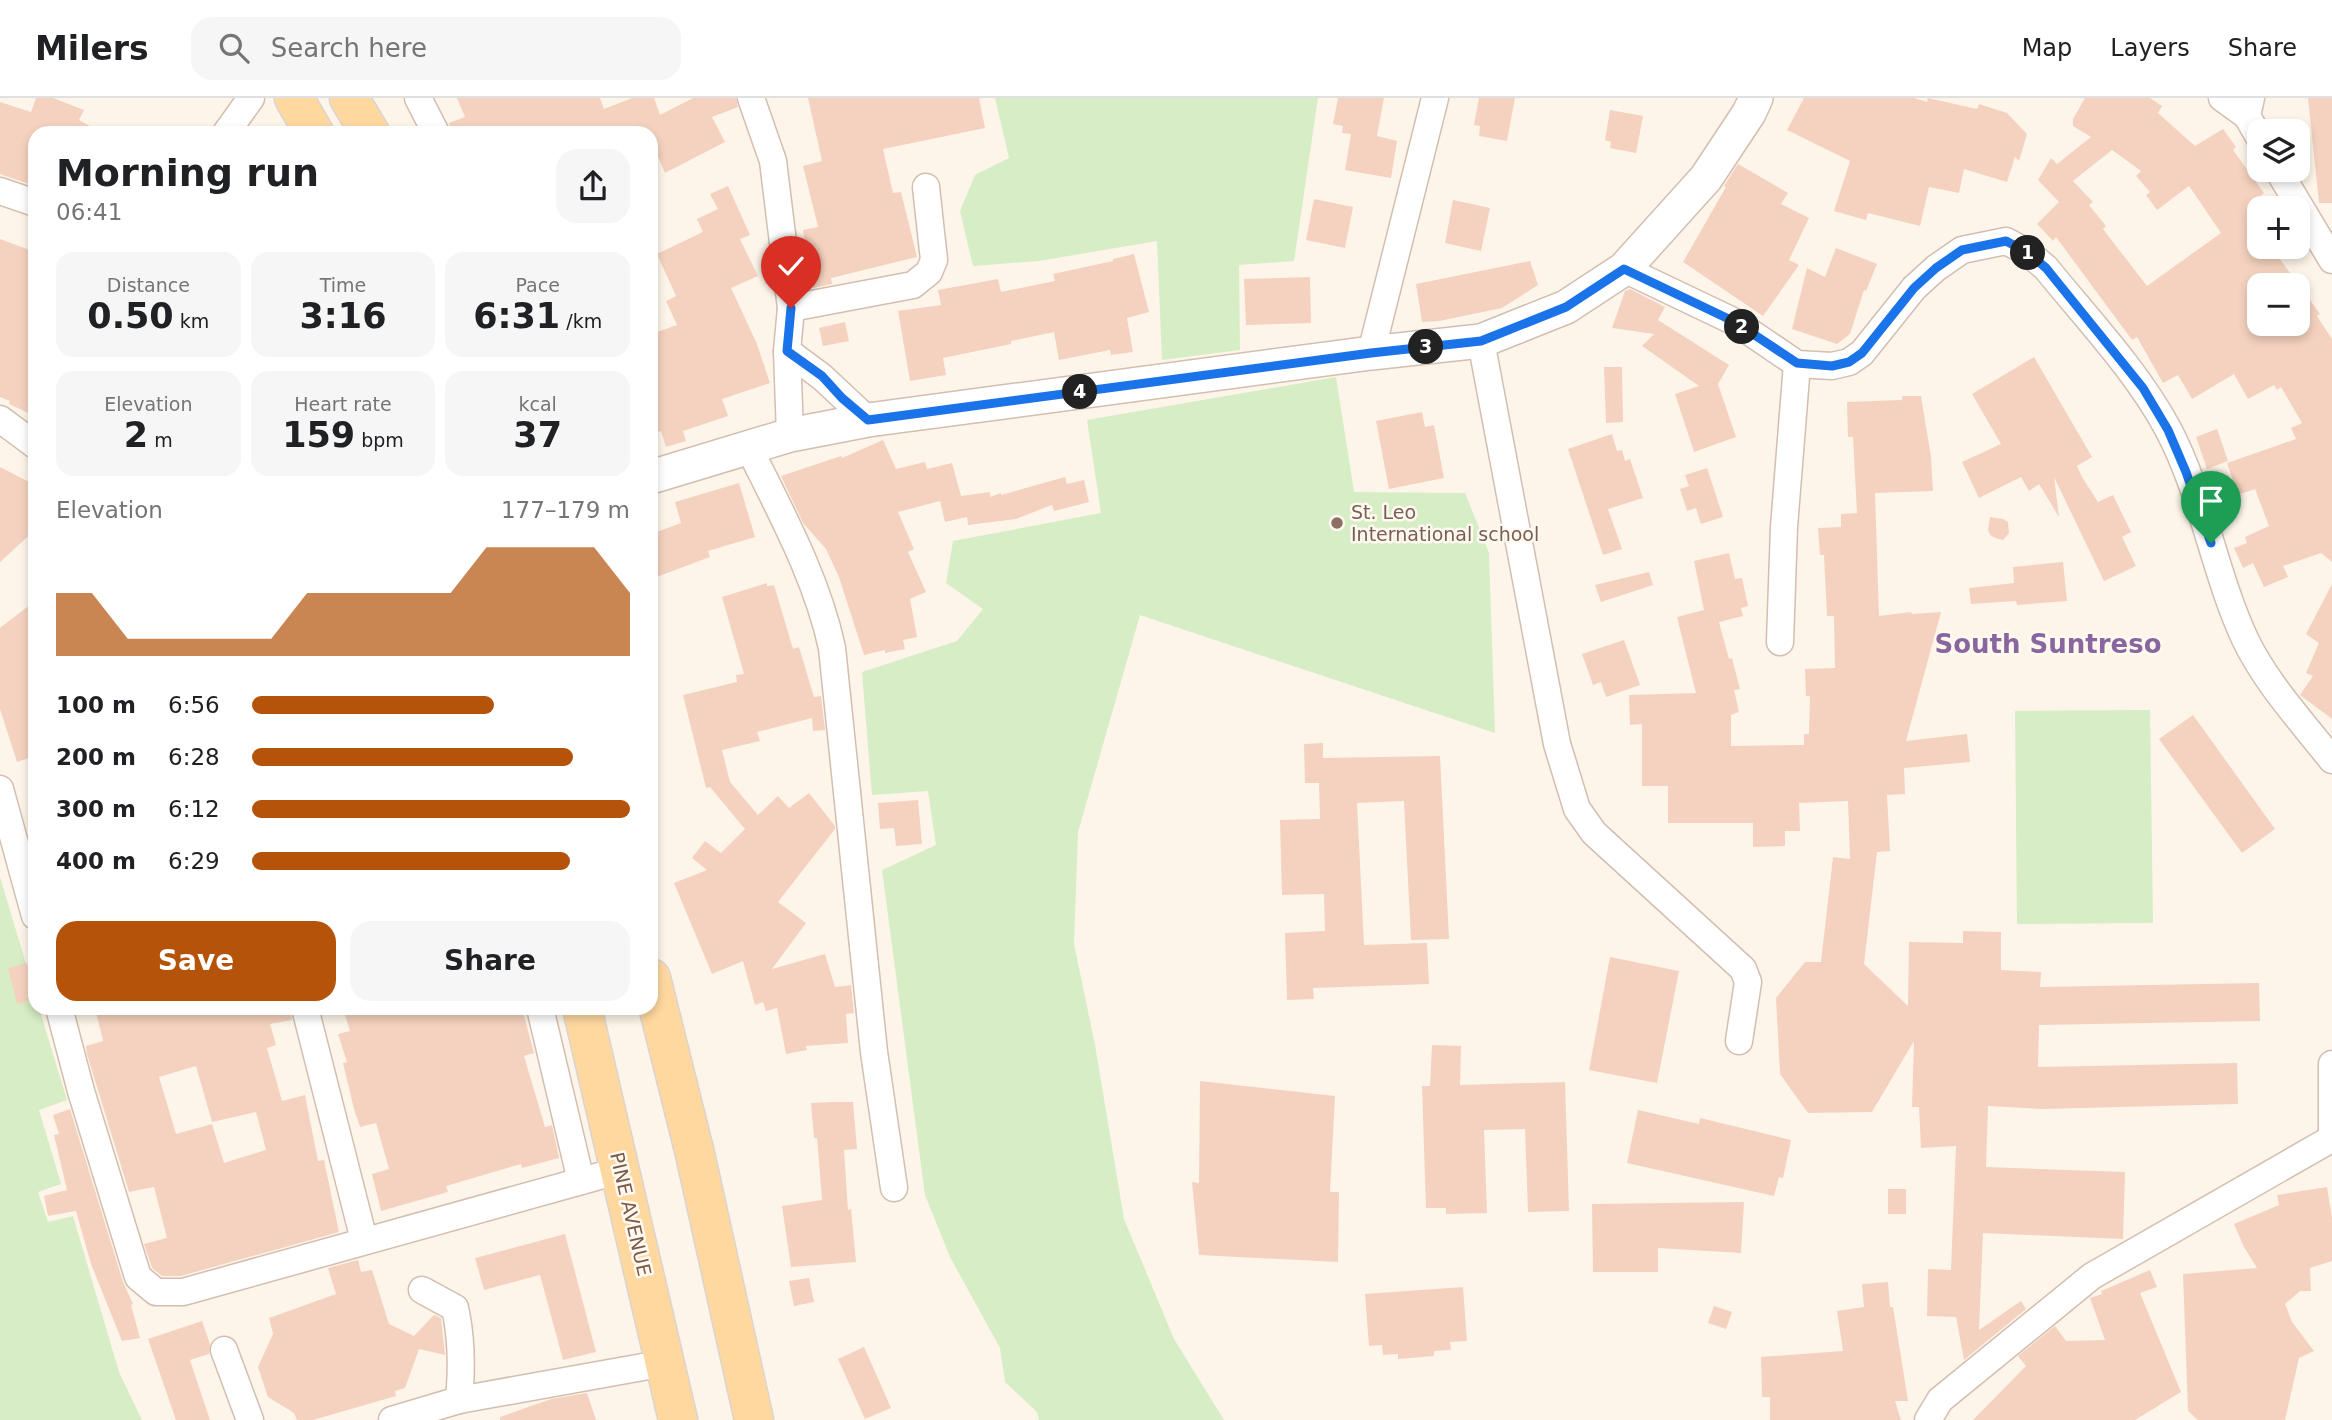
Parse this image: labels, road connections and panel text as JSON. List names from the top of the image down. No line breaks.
{"streets":{"main road":["PINE AVENUE"]},"districts":["South Suntreso"],"places":["St. Leo International school"],"page":{"header":"Milers","search":"Search here","nav":["Map","Layers","Share"],"map_buttons":["+","−"],"heading":["Morning run","06:41"],"pins":["1","2","3","4"],"stats":[["Distance","0.50 km"],["Time","3:16"],["Pace","6:31 /km"],["Elevation","2 m"],["Heart rate","159 bpm"],["kcal","37"]],"chart":["Elevation","177–179 m"],"list":[{"name":"100 m","note":"6:56"},{"name":"200 m","note":"6:28"},{"name":"300 m","note":"6:12"},{"name":"400 m","note":"6:29"}],"buttons":["Save","Share"]}}
